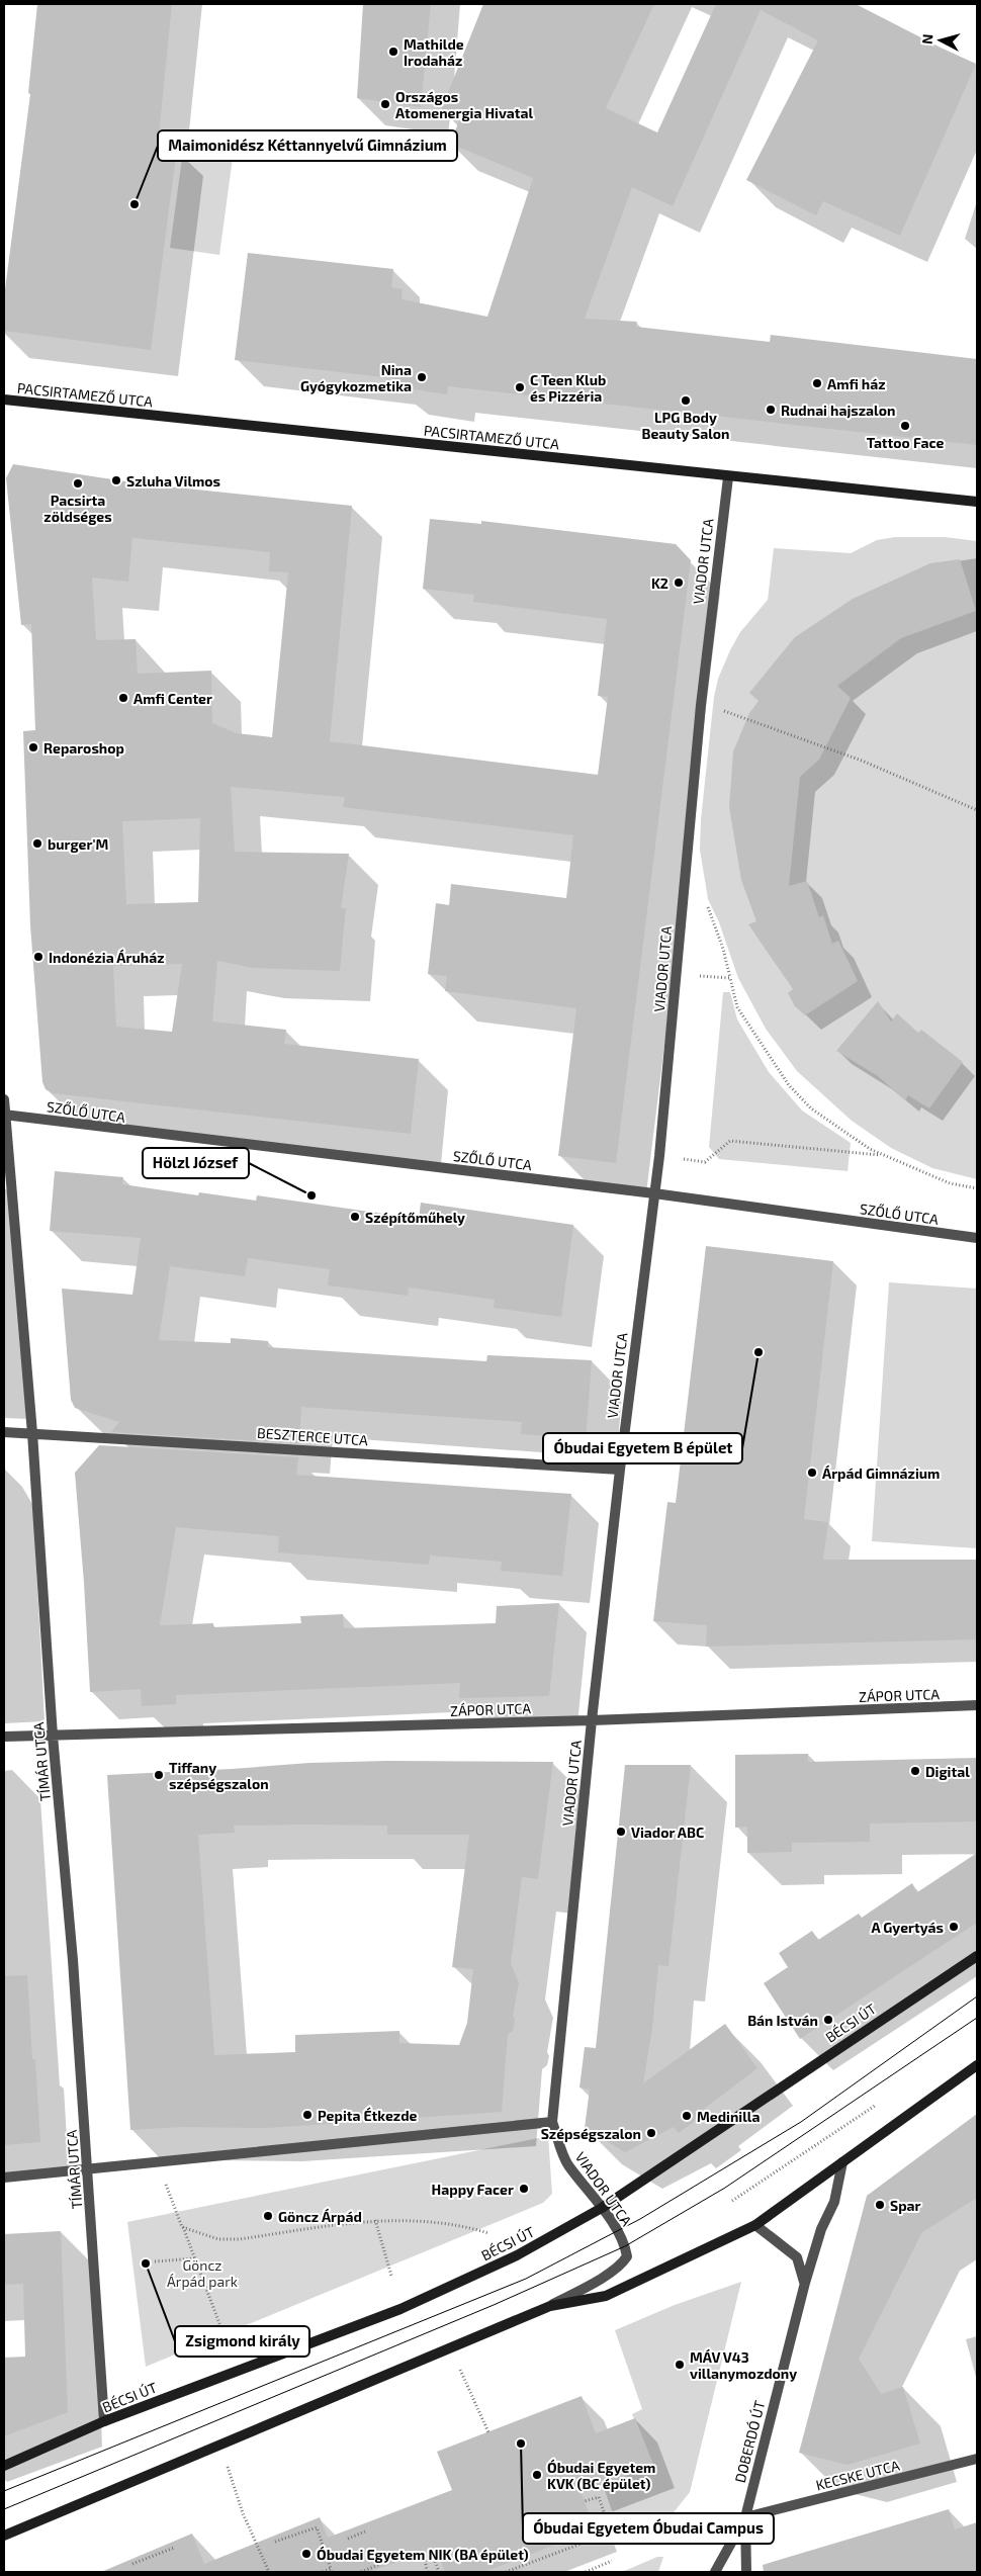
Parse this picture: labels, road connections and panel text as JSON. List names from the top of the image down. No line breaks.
{"streets":{"main road":["PACSIRTAMEZŐ UTCA","BÉCSI ÚT"],"street":["VIADOR UTCA","SZŐLŐ UTCA","BESZTERCE UTCA","ZÁPOR UTCA","TÍMÁR UTCA","DOBERDÓ ÚT","KECSKE UTCA"]},"crossings":[["PACSIRTAMEZŐ UTCA","VIADOR UTCA"],["VIADOR UTCA","SZŐLŐ UTCA"],["VIADOR UTCA","BESZTERCE UTCA"],["VIADOR UTCA","ZÁPOR UTCA"],["VIADOR UTCA","BÉCSI ÚT"],["SZŐLŐ UTCA","TÍMÁR UTCA"],["BESZTERCE UTCA","TÍMÁR UTCA"],["ZÁPOR UTCA","TÍMÁR UTCA"],["TÍMÁR UTCA","BÉCSI ÚT"],["DOBERDÓ ÚT","KECSKE UTCA"]],"parks":["Göncz Árpád park"],"places":["Mathilde Irodaház","Országos Atomenergia Hivatal","Maimonidész Kéttannyelvű Gimnázium","Nina Gyógykozmetika","Amfi ház","C Teen Klub és Pizzéria","LPG Body Beauty Salon","Rudnai hajszalon","Tattoo Face","Szluha Vilmos","Pacsirta zöldséges","K2","Amfi Center","Reparoshop","burger'M","Indonézia Áruház","Hölzl József","Szépítőműhely","Óbudai Egyetem B épület","Árpád Gimnázium","Digital","Tiffany szépségszalon","Viador ABC","A Gyertyás","Bán István","Pepita Étkezde","Medinilla","Szépségszalon","Happy Facer","Spar","Göncz Árpád","Zsigmond király","MÁV V43 villanymozdony","Óbudai Egyetem Óbudai Campus","Óbudai Egyetem KVK (BC épület)","Óbudai Egyetem NIK (BA épület)"],"north":"left"}
